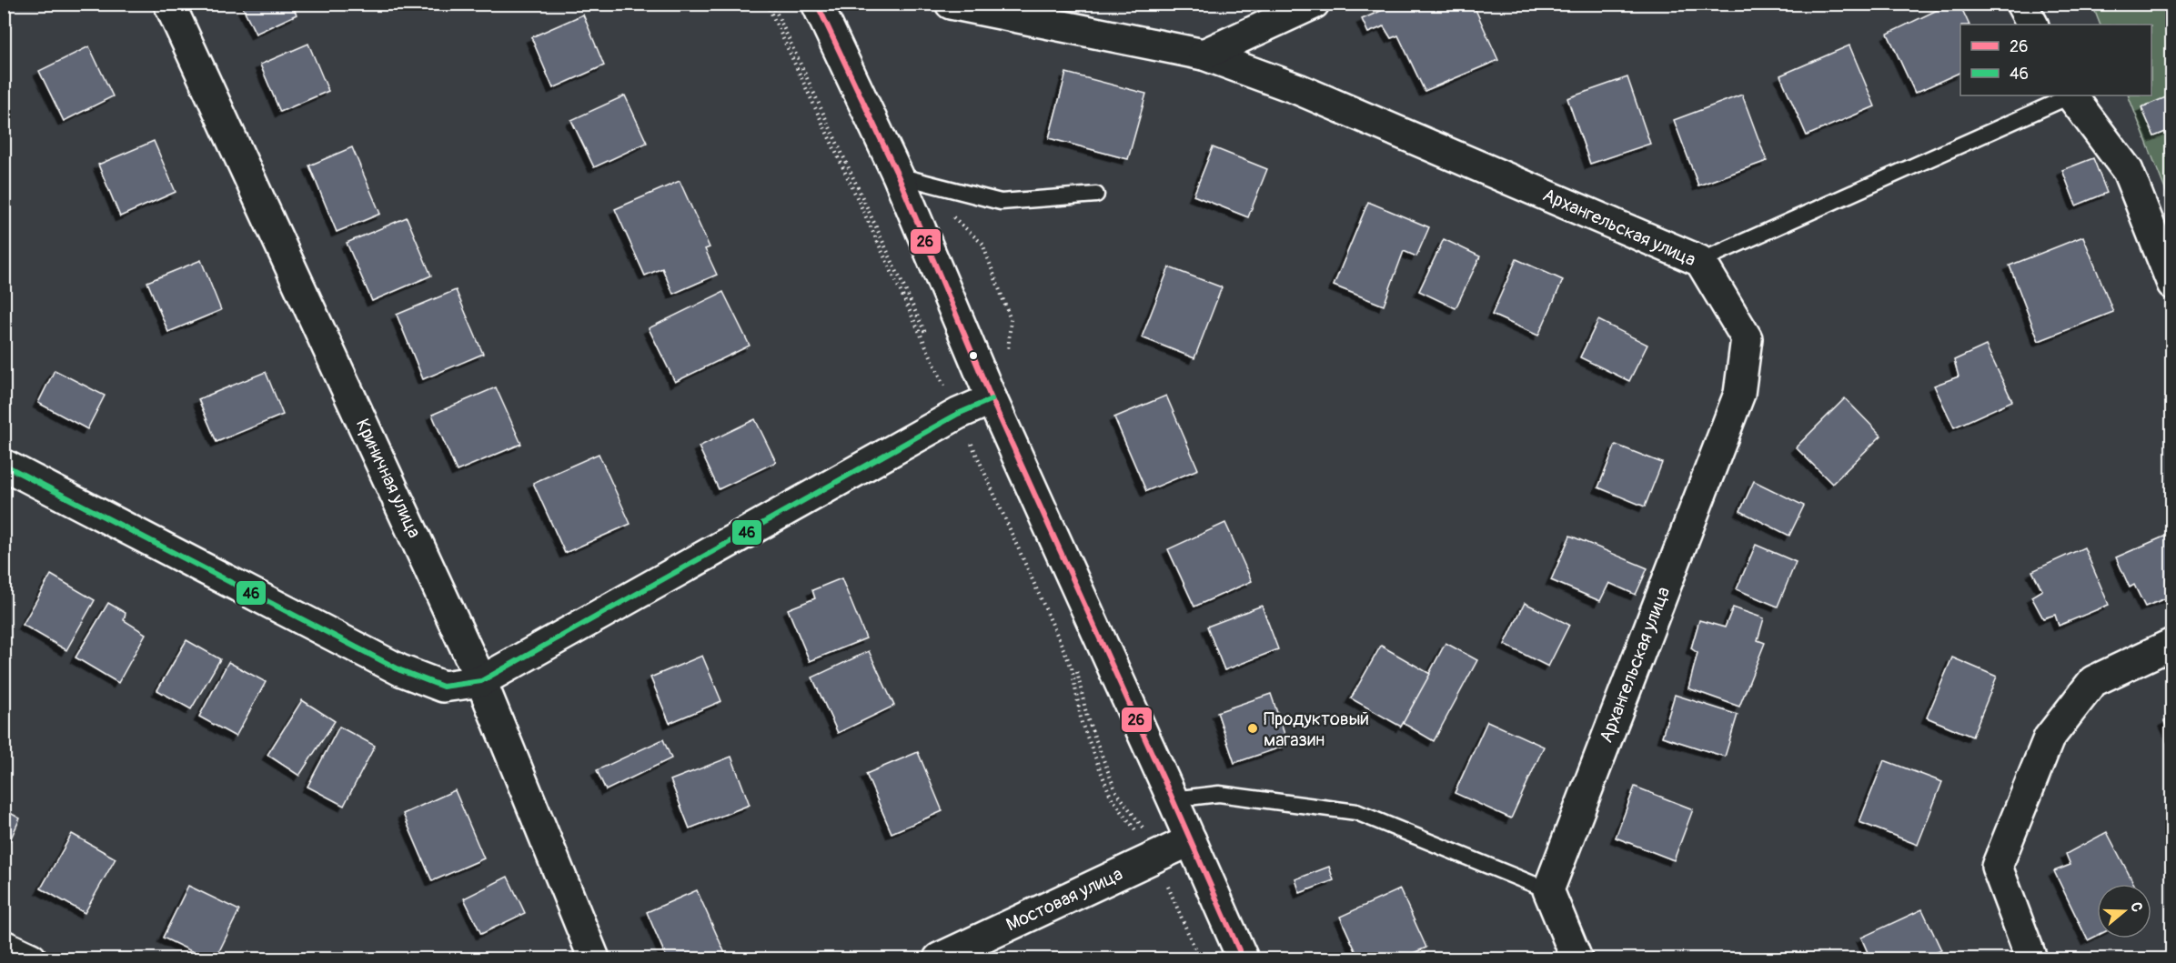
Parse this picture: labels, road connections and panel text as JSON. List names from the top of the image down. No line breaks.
{"streets":{"street":["Архангельская улица","Криничная улица","Мостовая улица"]},"places":["Продуктовый магазин"],"lines":["transit line 26","transit line 46"],"legend":["26","46"],"north":"right"}
